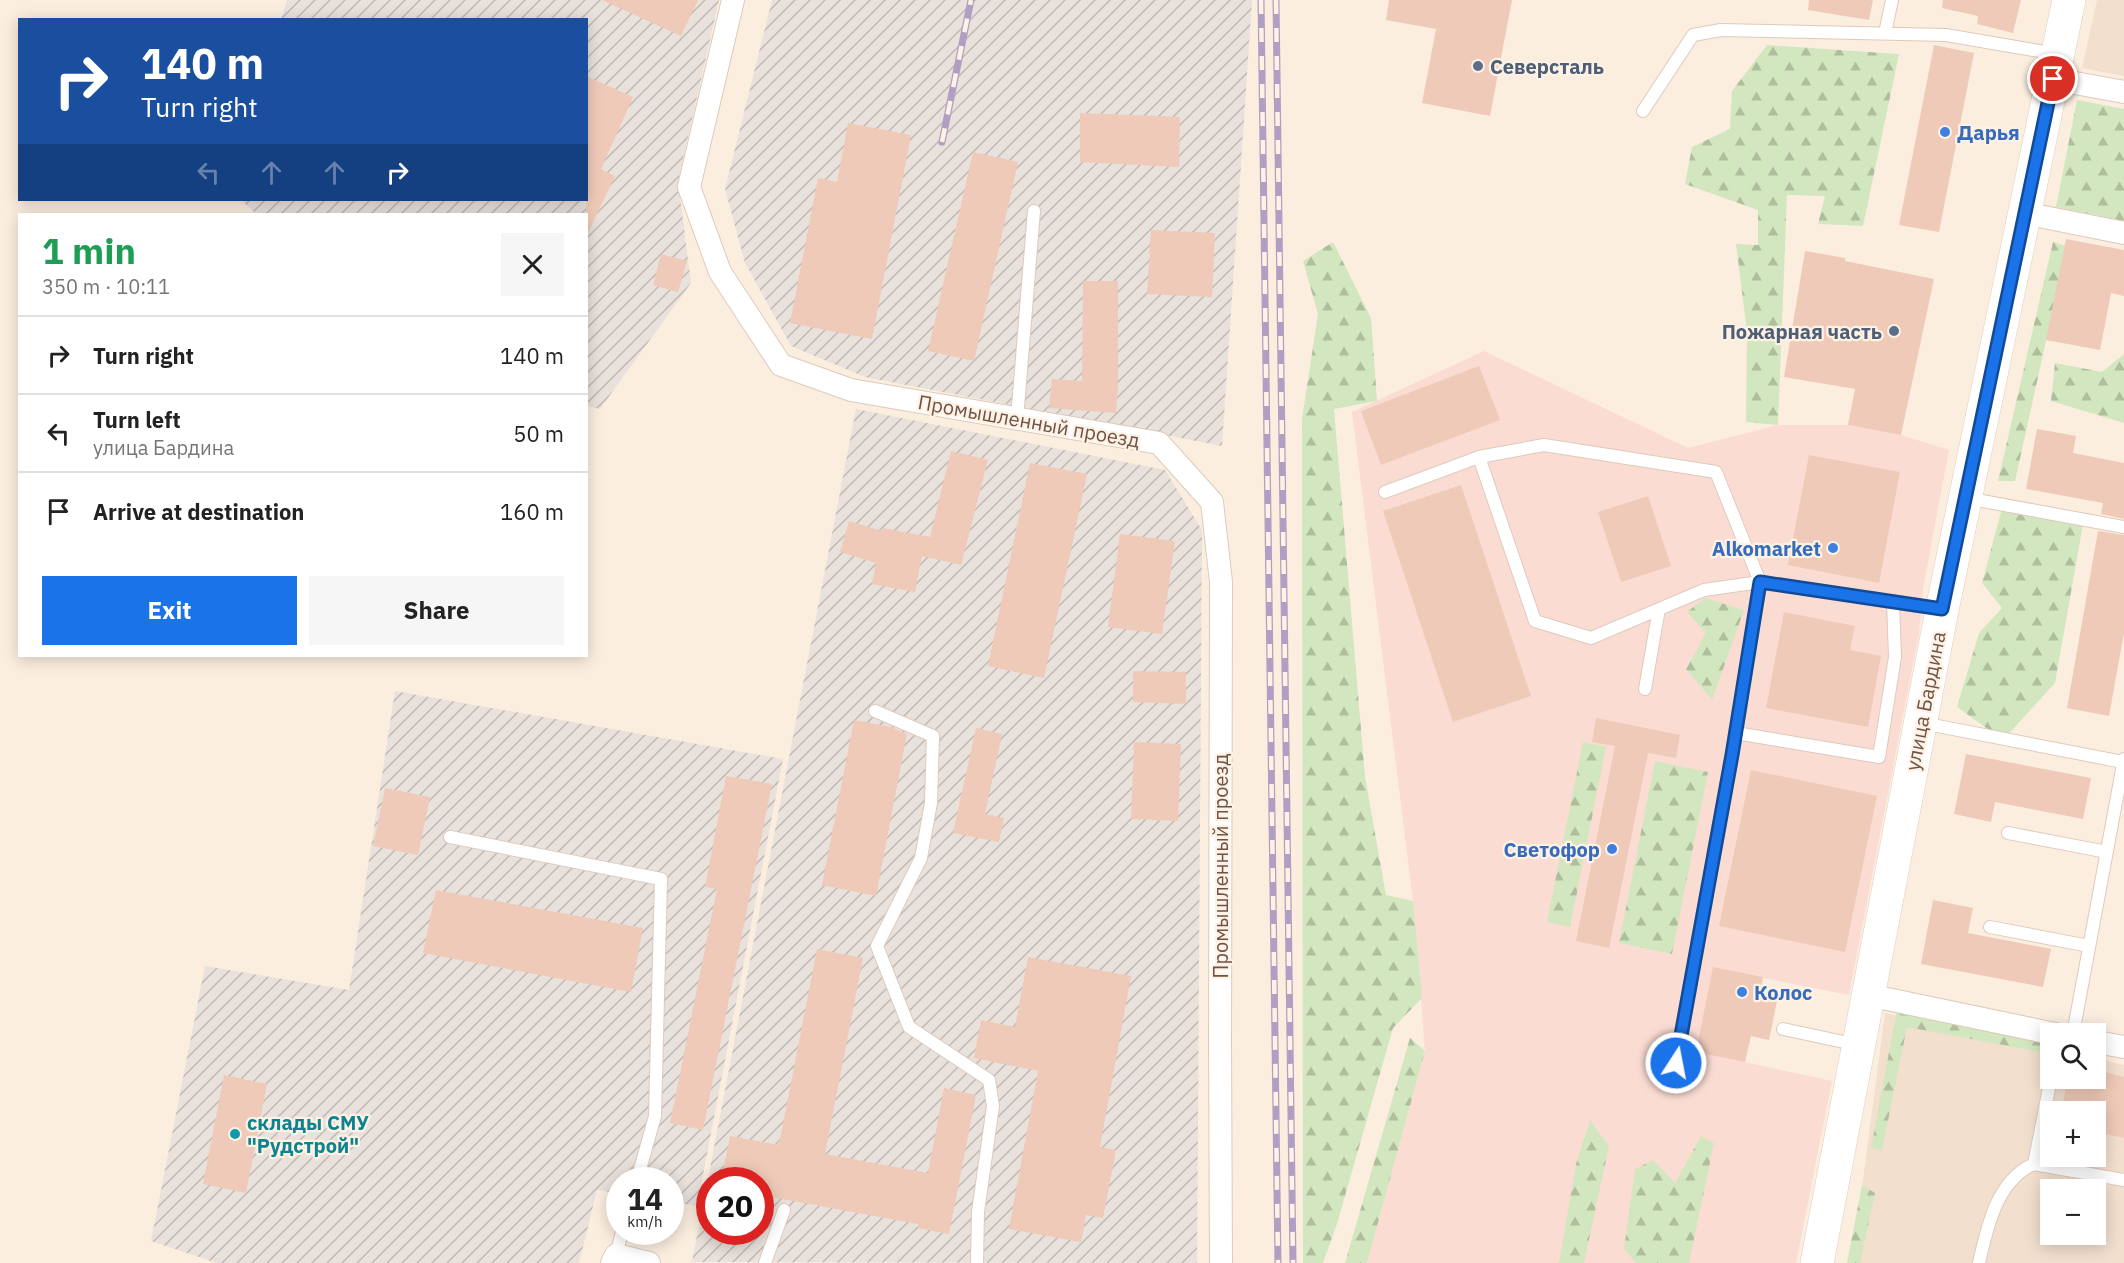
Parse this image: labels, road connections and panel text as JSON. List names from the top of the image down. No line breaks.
{"streets":{"street":["Промышленный проезд","улица Бардина"]},"places":["Северсталь","Дарья","Пожарная часть","Alkomarket","Светофор","Колос","склады СМУ \"Рудстрой\""],"page":{"turn":["140 m","Turn right"],"heading":["1 min","350 m · 10:11"],"list":[{"name":"Turn right","value":"140 m"},{"name":"Turn left","note":"улица Бардина","value":"50 m"},{"name":"Arrive at destination","value":"160 m"}],"buttons":["Exit","Share"],"map_buttons":["+","−"],"speed":"14 km/h","limit":"20"}}
